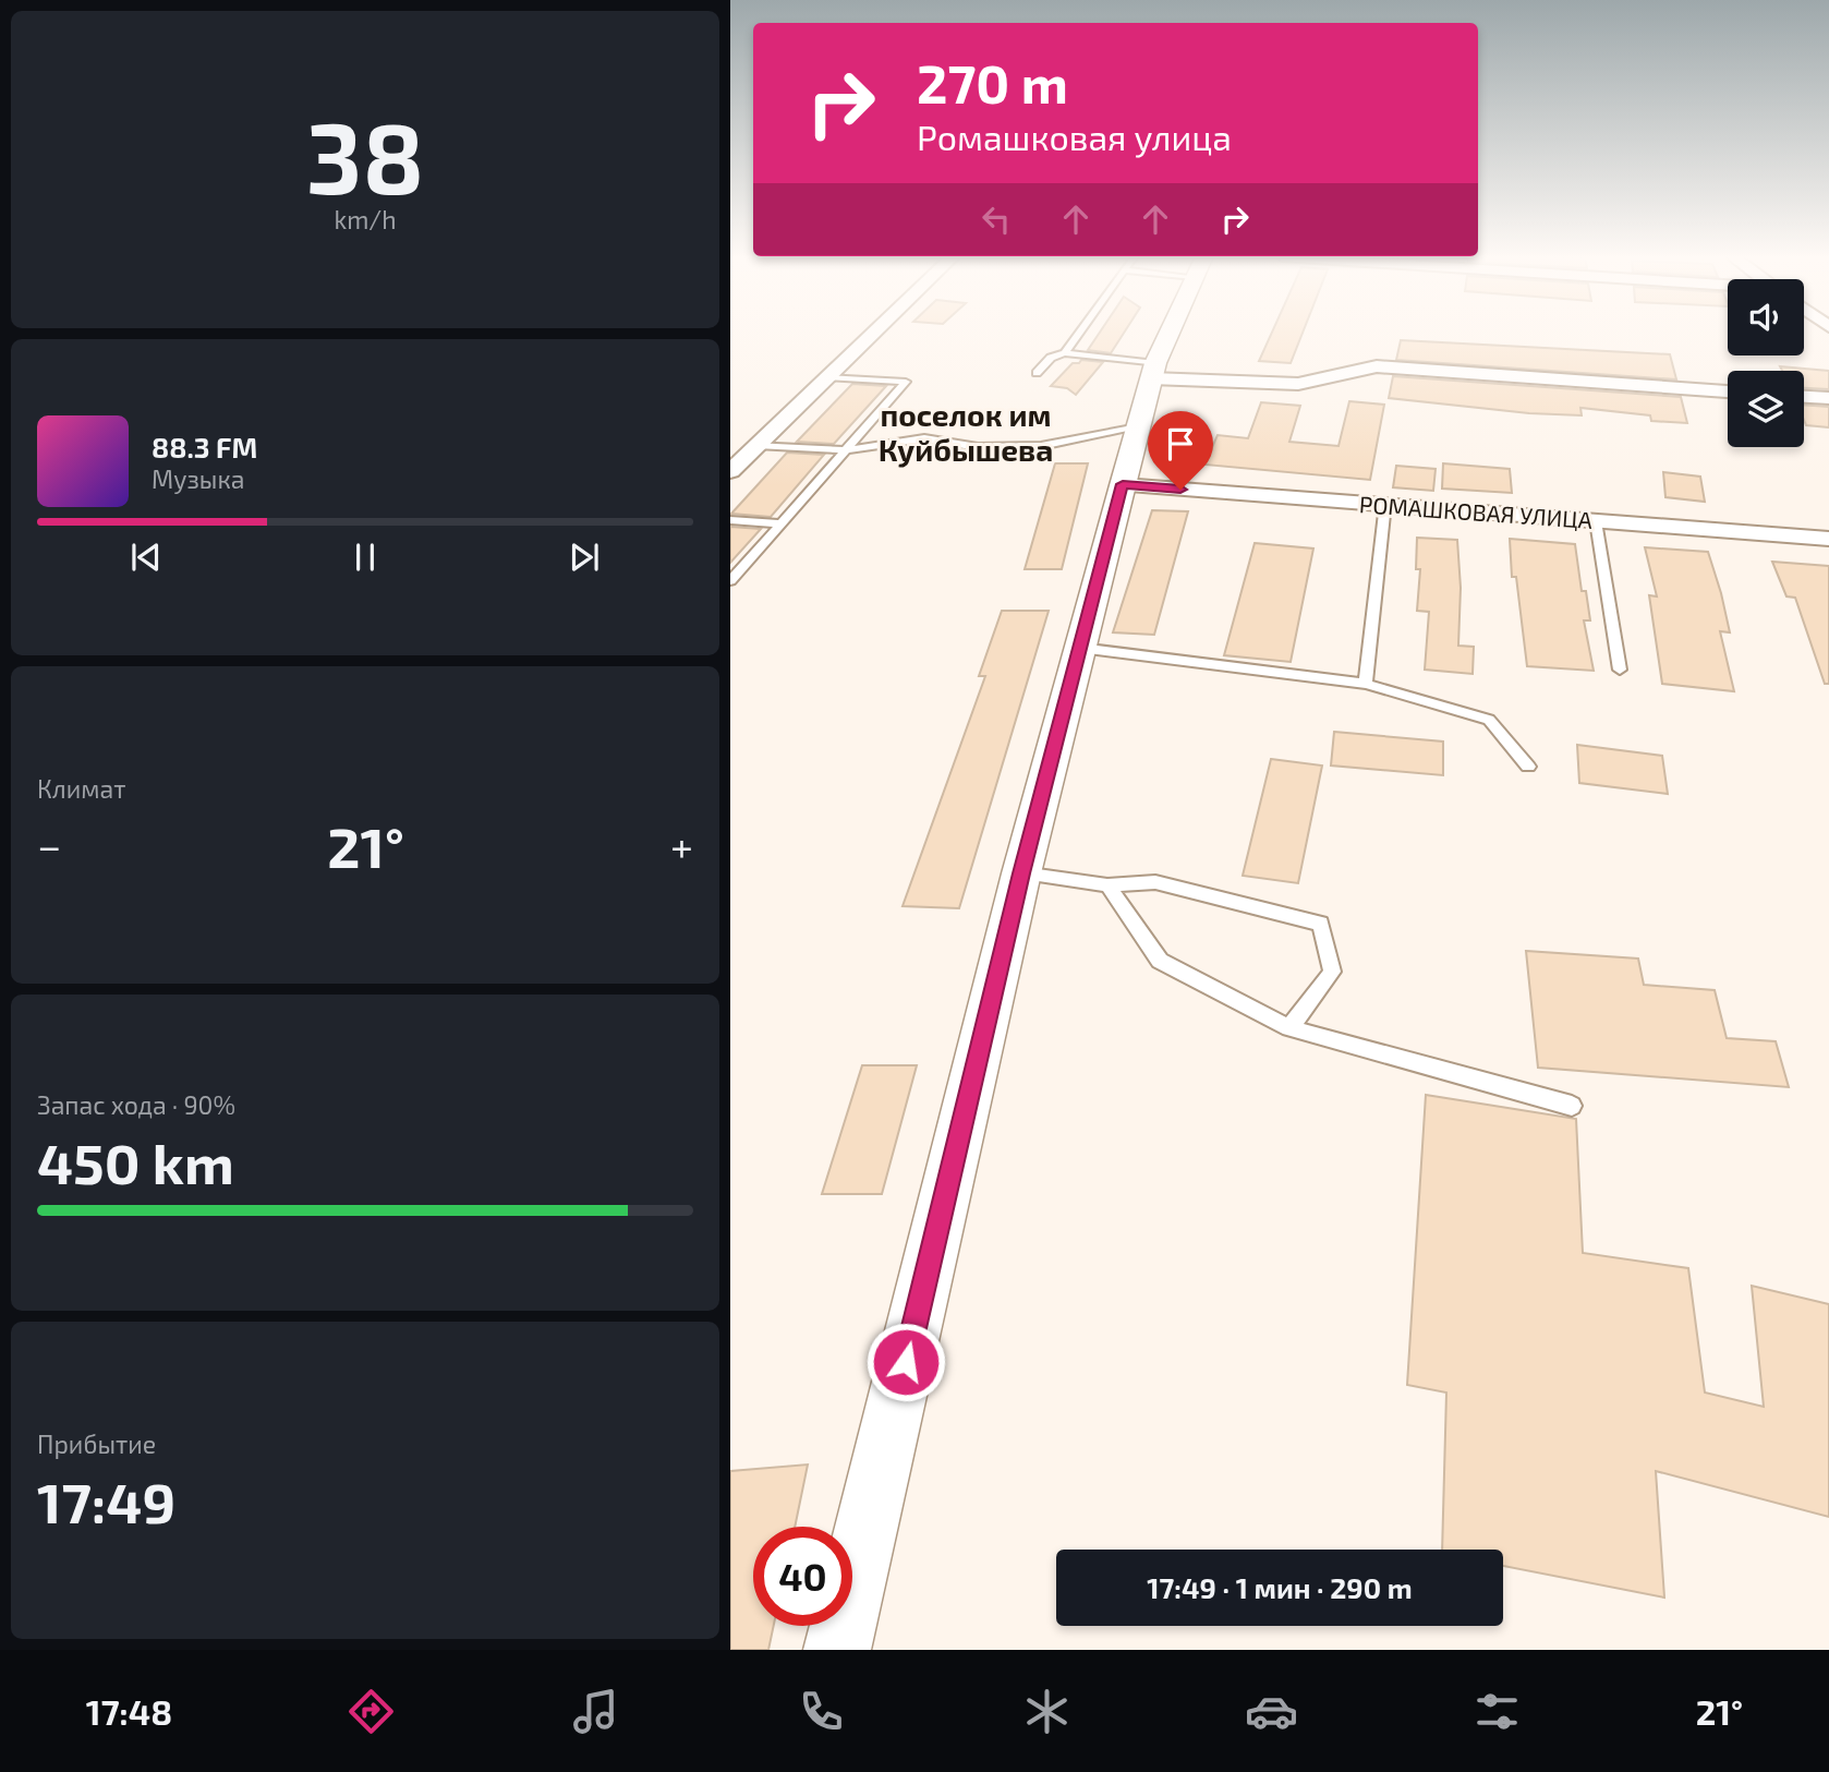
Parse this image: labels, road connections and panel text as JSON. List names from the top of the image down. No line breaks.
{"streets":{"street":["РОМАШКОВАЯ УЛИЦА"]},"districts":["поселок им Куйбышева"],"page":{"tile":[["38","km/h"],"Климат",["Запас хода · 90%","450 km"],["Прибытие","17:49"]],"turn":["270 m","Ромашковая улица"],"song":["88.3 FM","Музыка"],"heat":["−","21°","+"],"limit":"40","trip":"17:49 · 1 мин · 290 m","tabs":["17:48","21°"]}}
